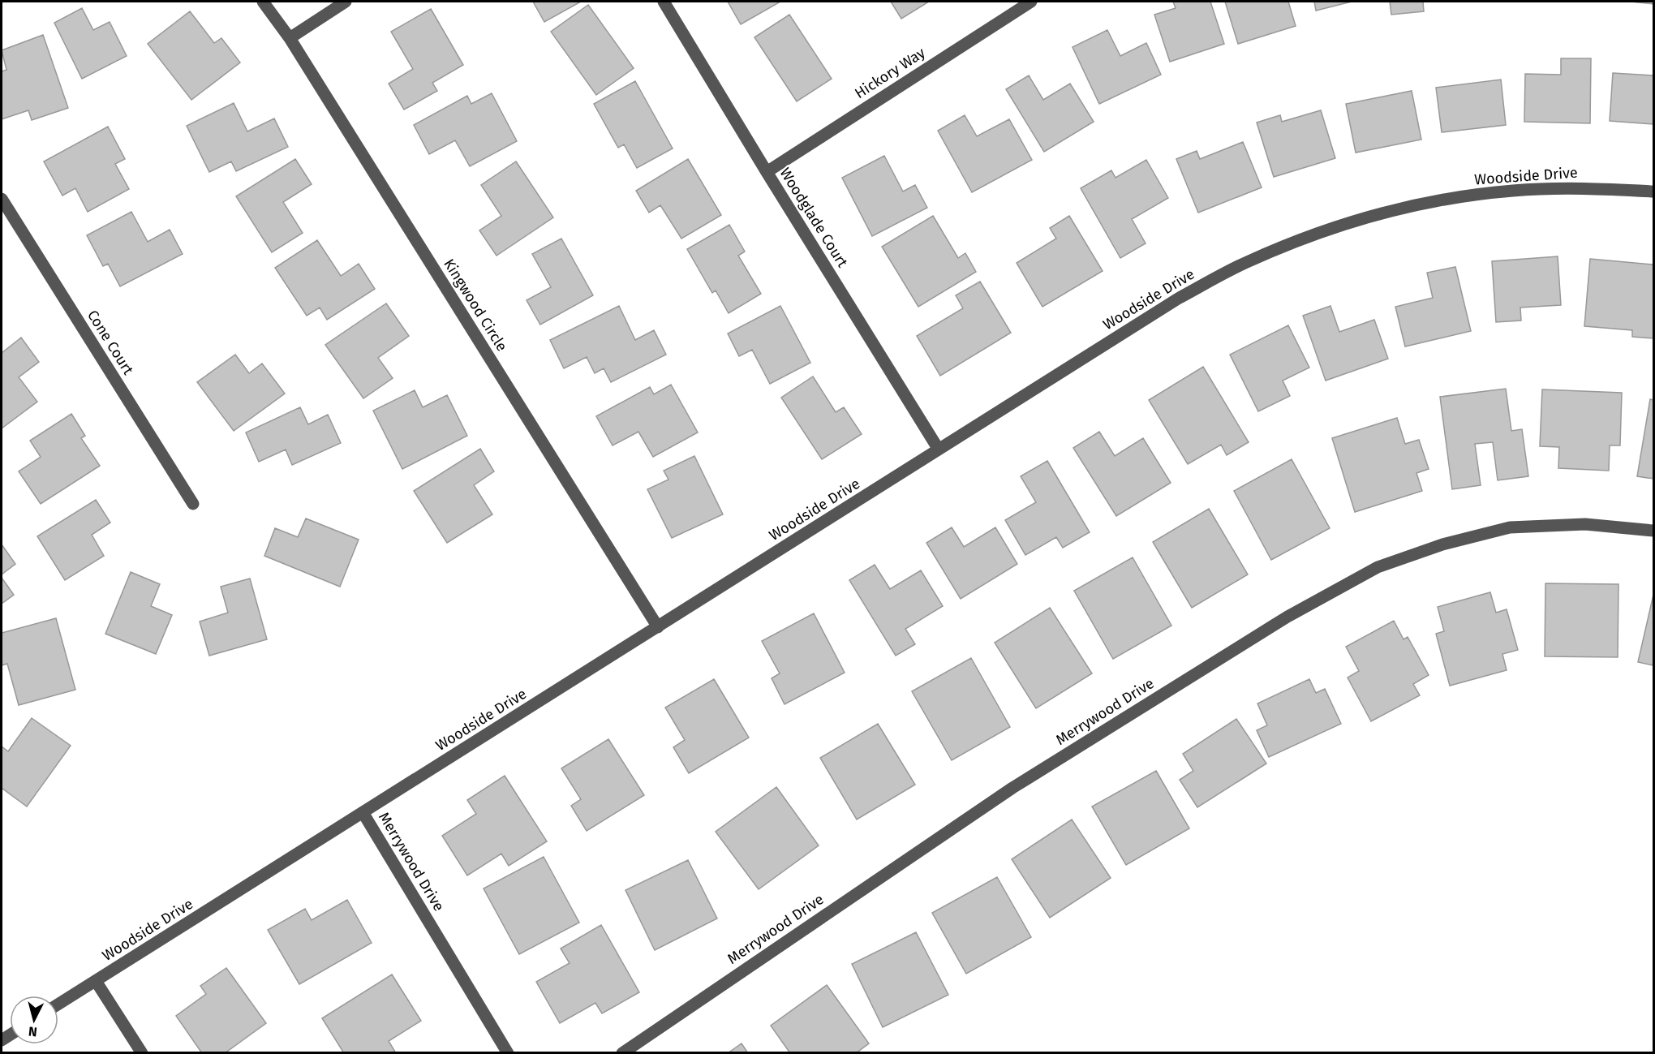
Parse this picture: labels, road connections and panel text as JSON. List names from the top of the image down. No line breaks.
{"streets":{"street":["Hickory Way","Woodside Drive","Woodglade Court","Kingwood Circle","Cone Court","Merrywood Drive"]},"crossings":[["Hickory Way","Woodglade Court"],["Woodside Drive","Woodglade Court"],["Woodside Drive","Kingwood Circle"],["Woodside Drive","Merrywood Drive"]],"north":"bottom"}
